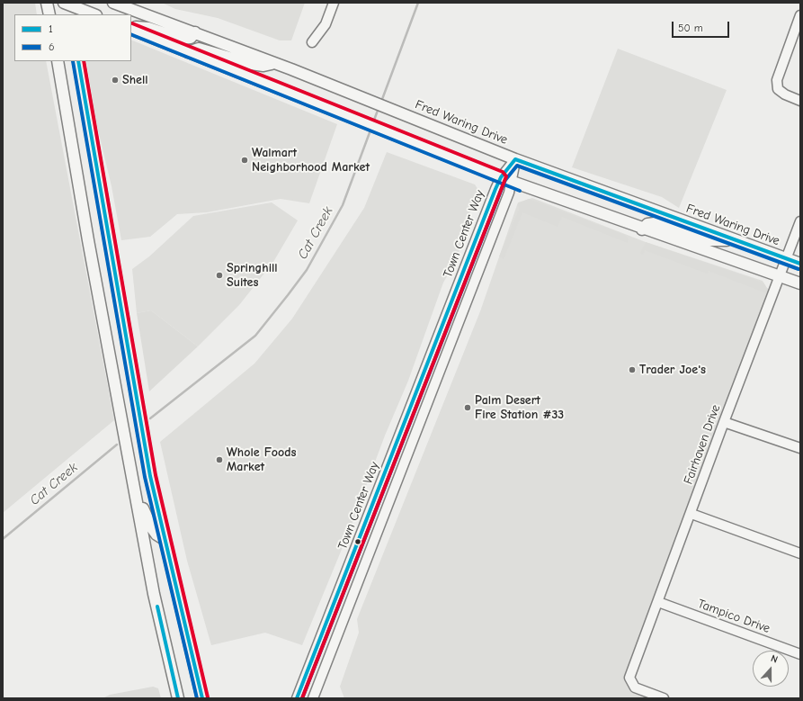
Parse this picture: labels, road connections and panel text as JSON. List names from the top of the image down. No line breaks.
{"streets":{"main road":["Fred Waring Drive"],"street":["Town Center Way","Fairhaven Drive","Tampico Drive"]},"crossings":[["Fred Waring Drive","Town Center Way"],["Fred Waring Drive","Fairhaven Drive"],["Fairhaven Drive","Tampico Drive"]],"water":["Cat Creek"],"places":["Shell","Walmart Neighborhood Market","Springhill Suites","Trader Joe's","Palm Desert Fire Station #33","Whole Foods Market"],"lines":["transit line 6","transit line 1"],"legend":["1","6"],"scale_bar":"50 m","north":"top"}
